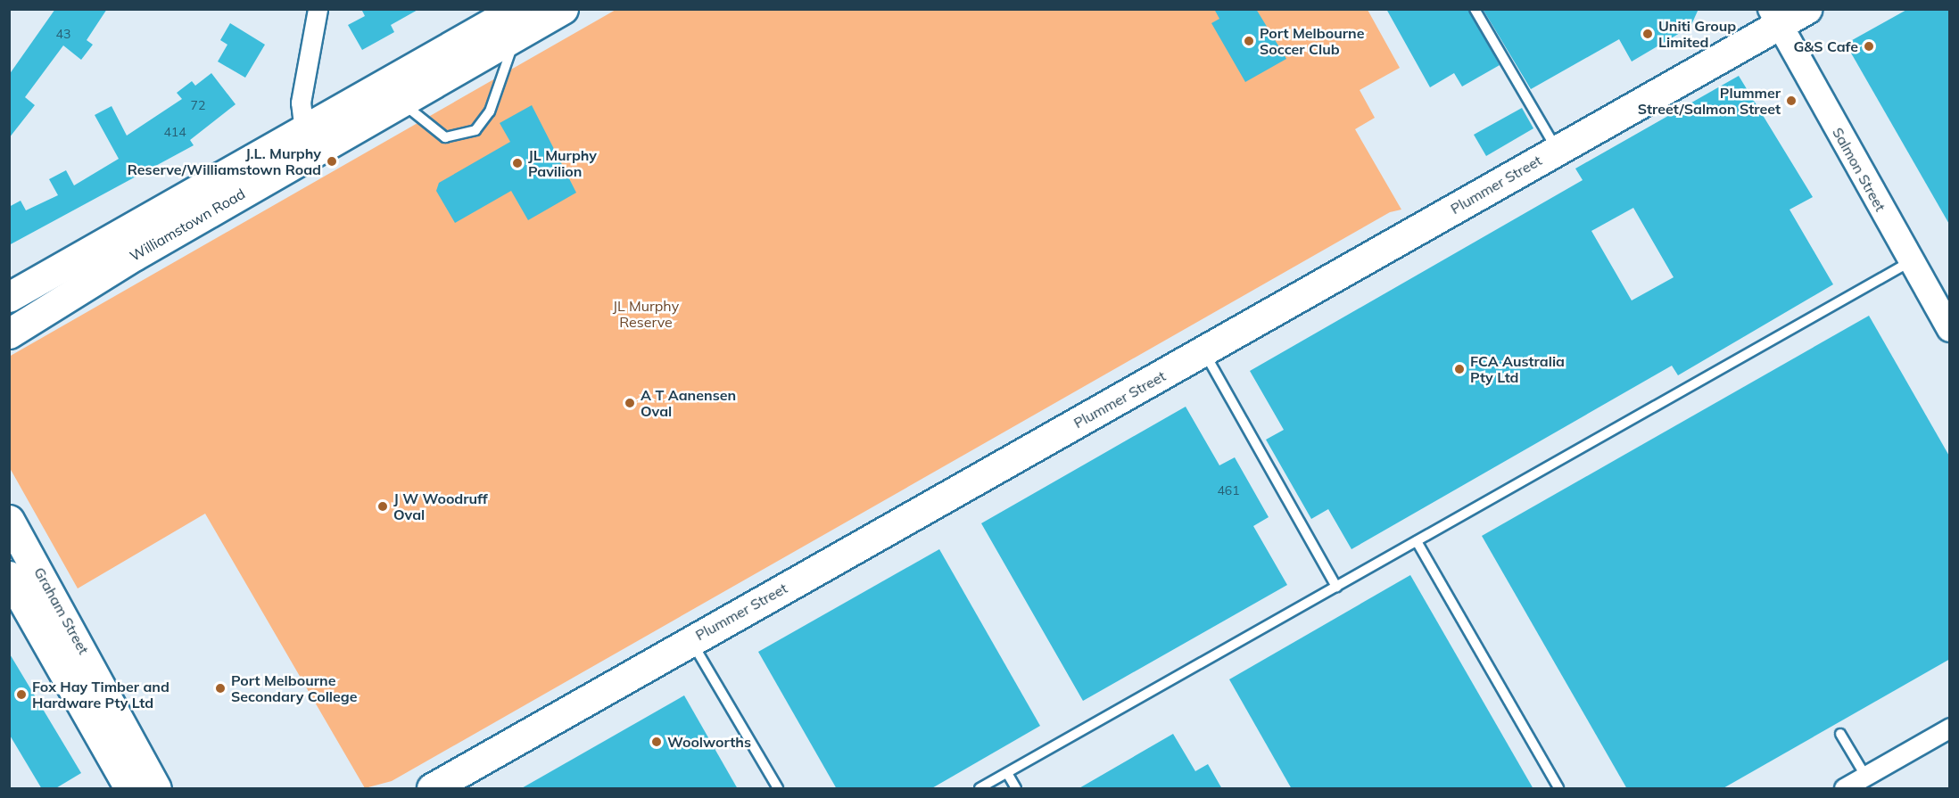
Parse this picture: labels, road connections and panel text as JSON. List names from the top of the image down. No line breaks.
{"streets":{"main road":["Plummer Street","Williamstown Road","Graham Street"],"street":["Salmon Street"]},"crossings":[["Salmon Street","Plummer Street"]],"parks":["JL Murphy Reserve"],"places":["Uniti Group Limited","Port Melbourne Soccer Club","G&S Cafe","Plummer Street/Salmon Street","J.L. Murphy Reserve/Williamstown Road","JL Murphy Pavilion","FCA Australia Pty Ltd","A T Aanensen Oval","J W Woodruff Oval","Port Melbourne Secondary College","Fox Hay Timber and Hardware Pty Ltd","Woolworths"],"house_numbers":["43","72","414","461"]}
